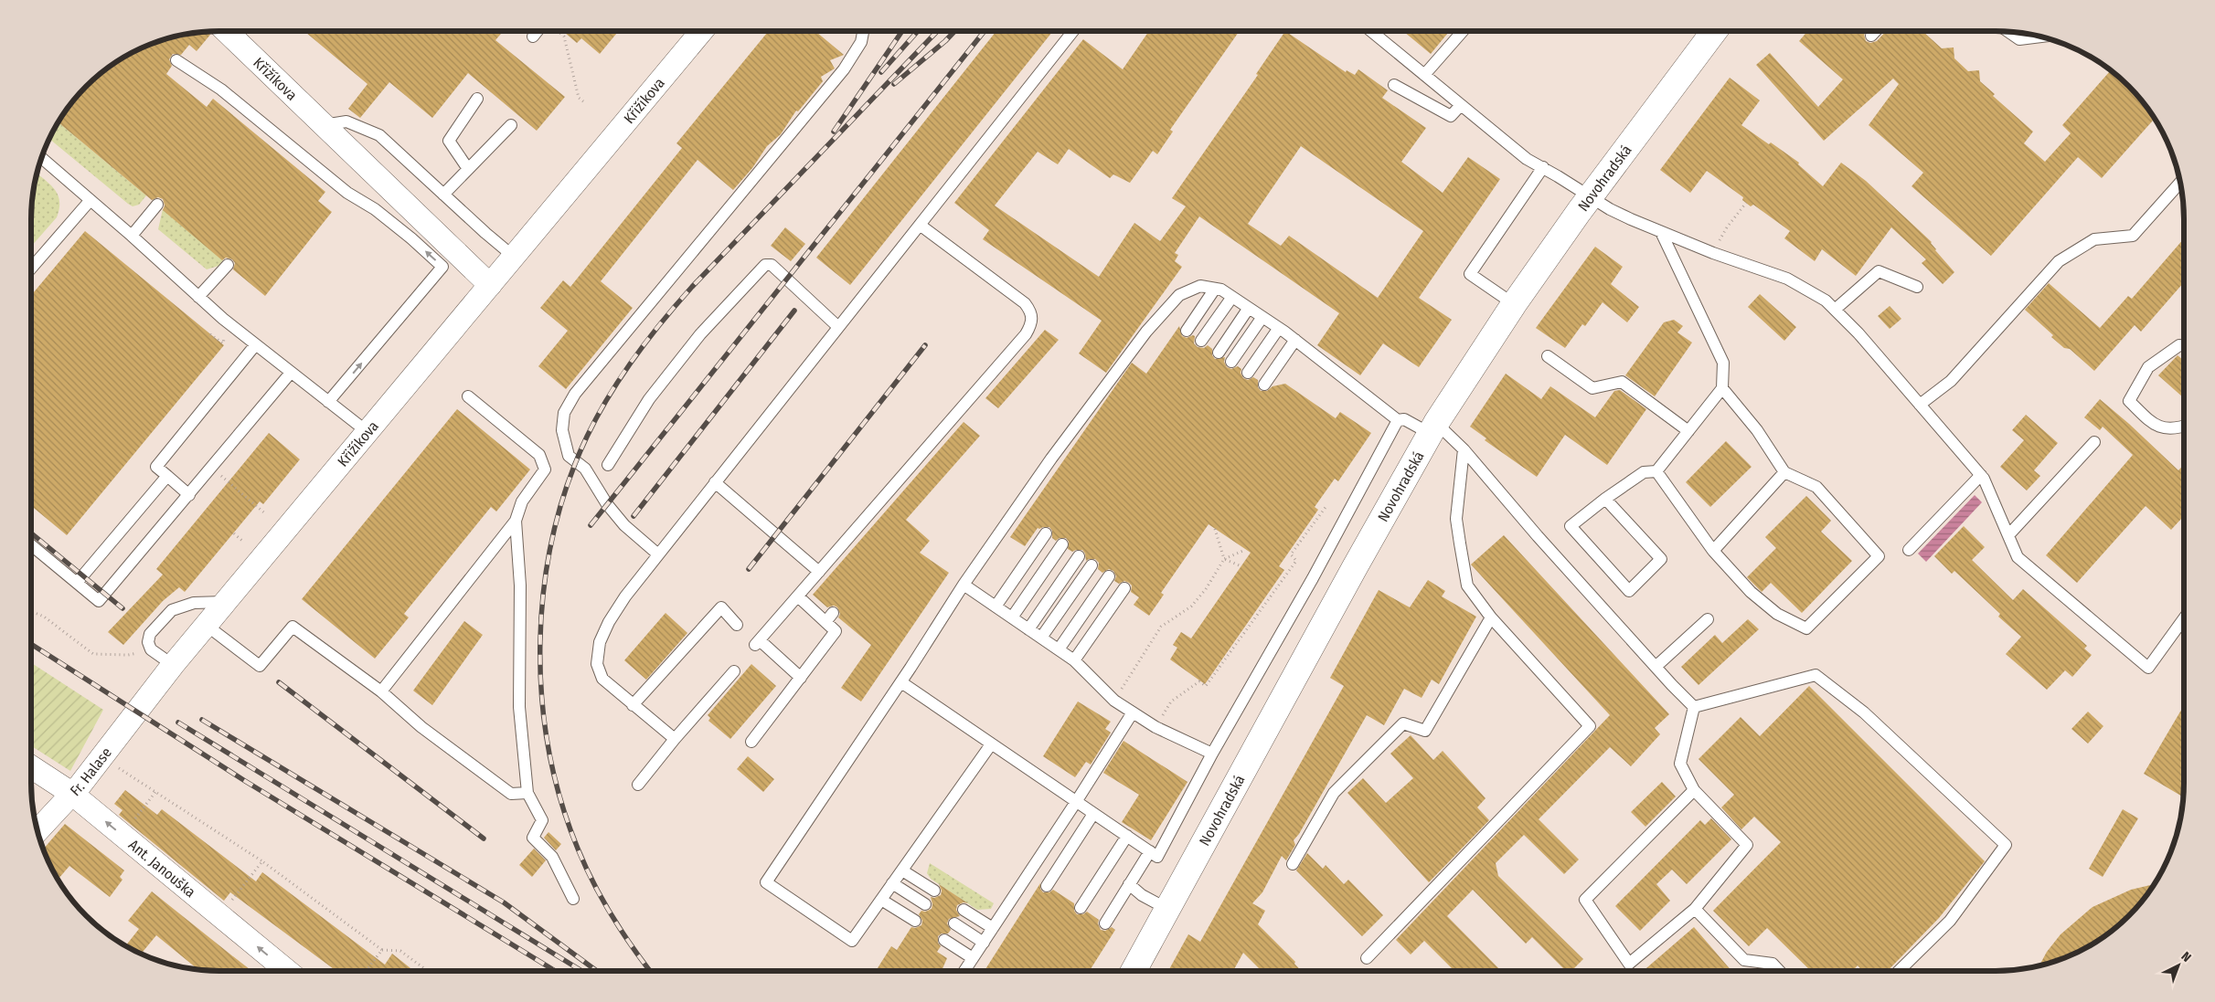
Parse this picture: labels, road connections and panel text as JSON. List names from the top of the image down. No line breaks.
{"streets":{"main road":["Novohradská"],"street":["Křižíkova","Fr. Halase","Ant. Janouška"]},"crossings":[["Křižíkova","Fr. Halase"],["Fr. Halase","Ant. Janouška"]],"one_way":["Ant. Janouška"],"north":"top right"}
